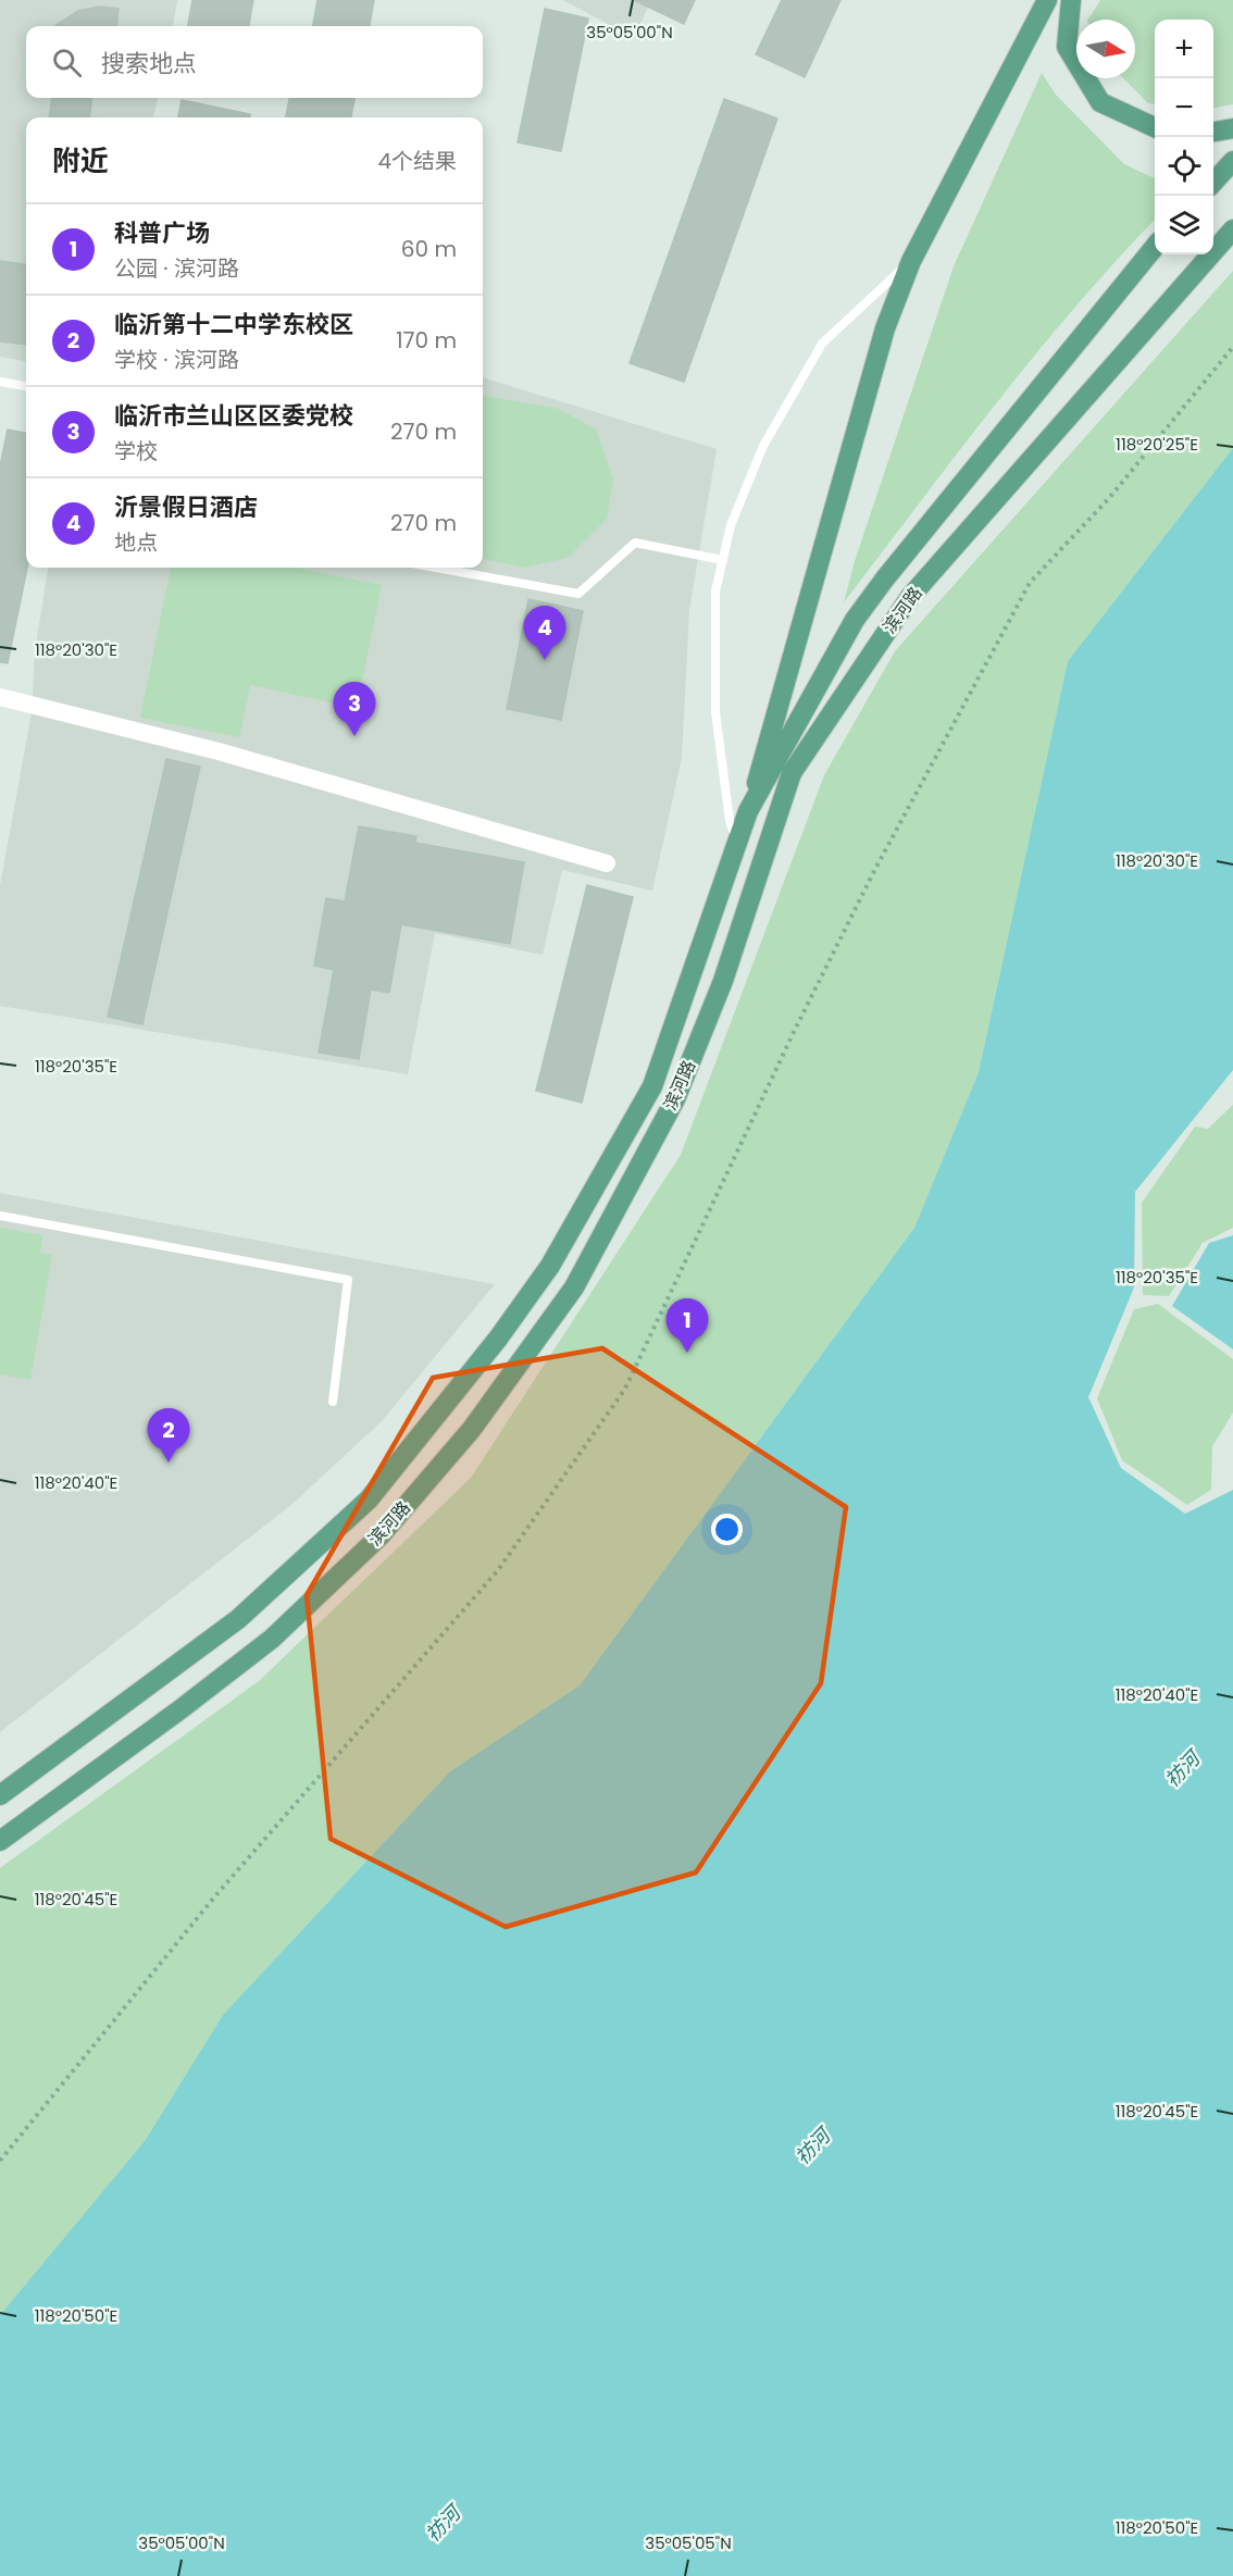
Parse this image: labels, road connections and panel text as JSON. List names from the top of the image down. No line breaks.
{"streets":{"main road":["滨河路"]},"water":["祊河"],"north":"right","page":{"map_buttons":["+","−"],"search":"搜索地点","heading":["附近","4个结果"],"list":[{"mark":"1","name":"科普广场","note":"公园 · 滨河路","value":"60 m"},{"mark":"2","name":"临沂第十二中学东校区","note":"学校 · 滨河路","value":"170 m"},{"mark":"3","name":"临沂市兰山区区委党校","note":"学校","value":"270 m"},{"mark":"4","name":"沂景假日酒店","note":"地点","value":"270 m"}],"pins":["4","3","1","2"]},"coordinates":["35°05'00\"N","118°20'25\"E","118°20'30\"E","118°20'35\"E","118°20'40\"E","118°20'45\"E","118°20'50\"E","35°05'05\"N"]}
